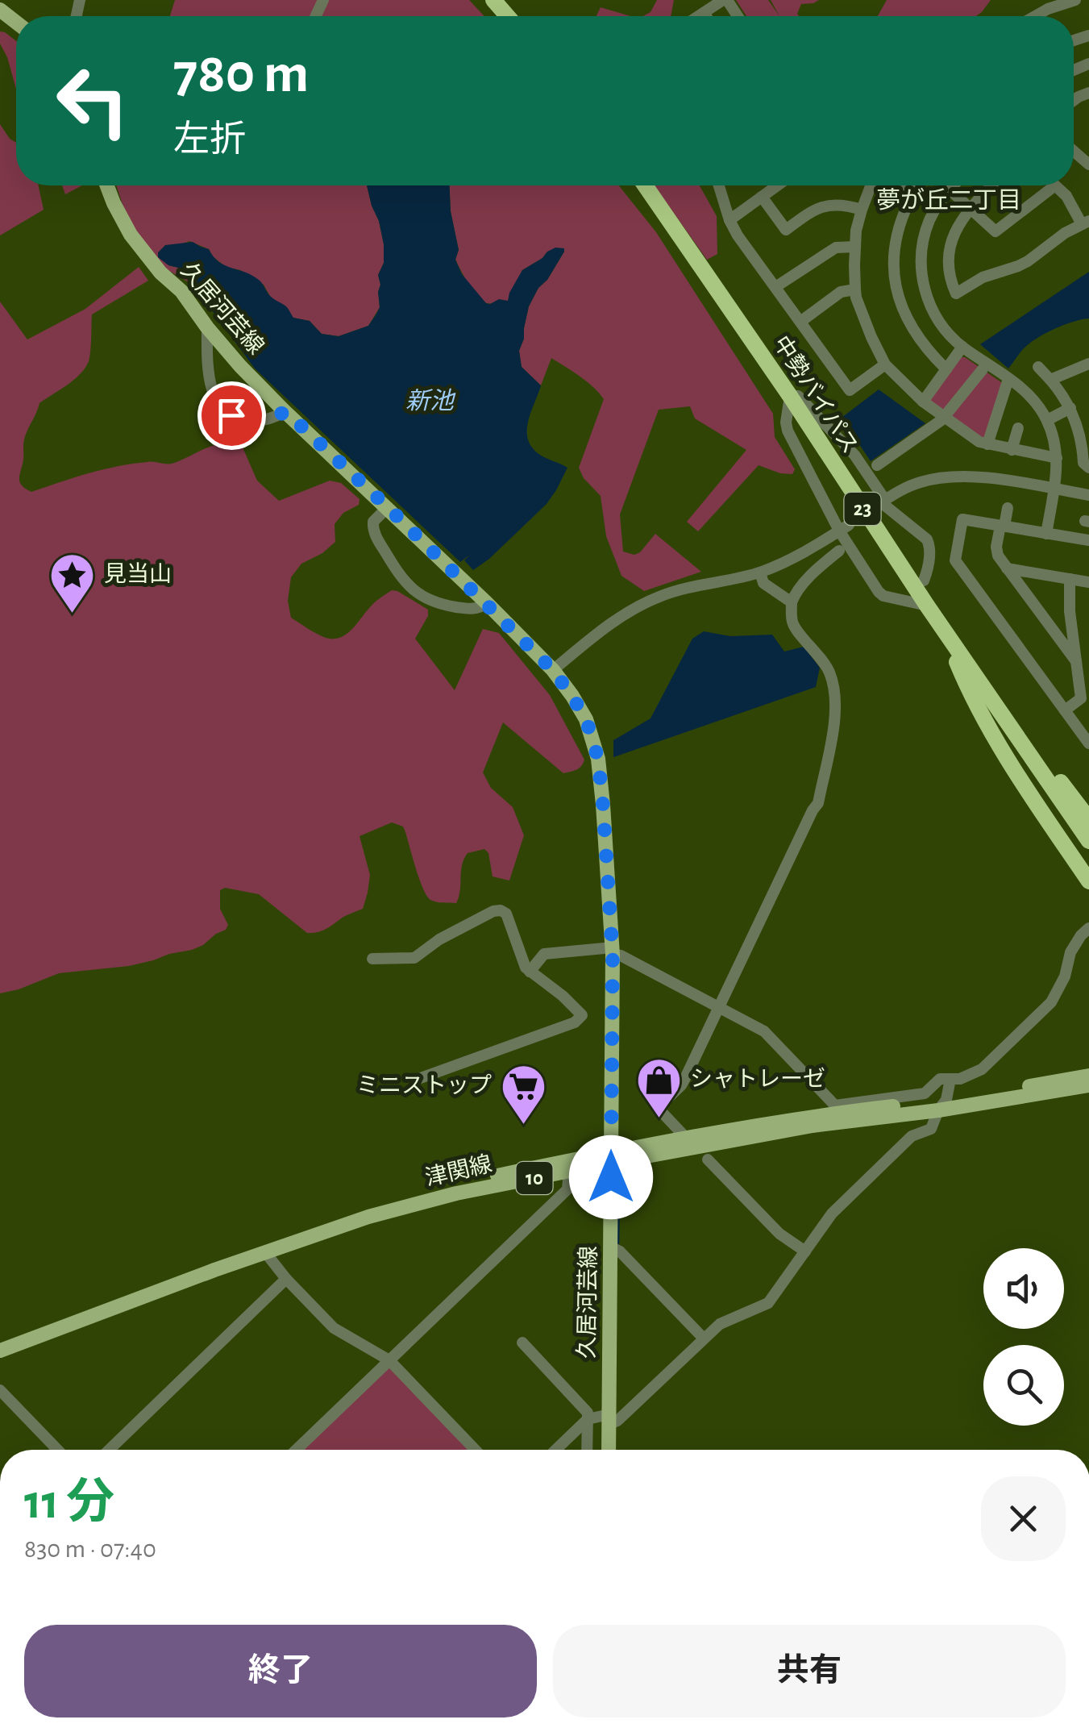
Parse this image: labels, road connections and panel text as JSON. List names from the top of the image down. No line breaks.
{"streets":{"highway":["中勢バイパス","23"],"main road":["久居河芸線","津関線","10"]},"crossings":[["久居河芸線","津関線"]],"districts":["夢が丘二丁目"],"water":["新池"],"places":{"place":["見当山"],"shop":["シャトレーゼ"],"supermarket":["ミニストップ"]},"page":{"turn":["780 m","左折"],"heading":["11 分","830 m · 07:40"],"buttons":["終了","共有"]}}
